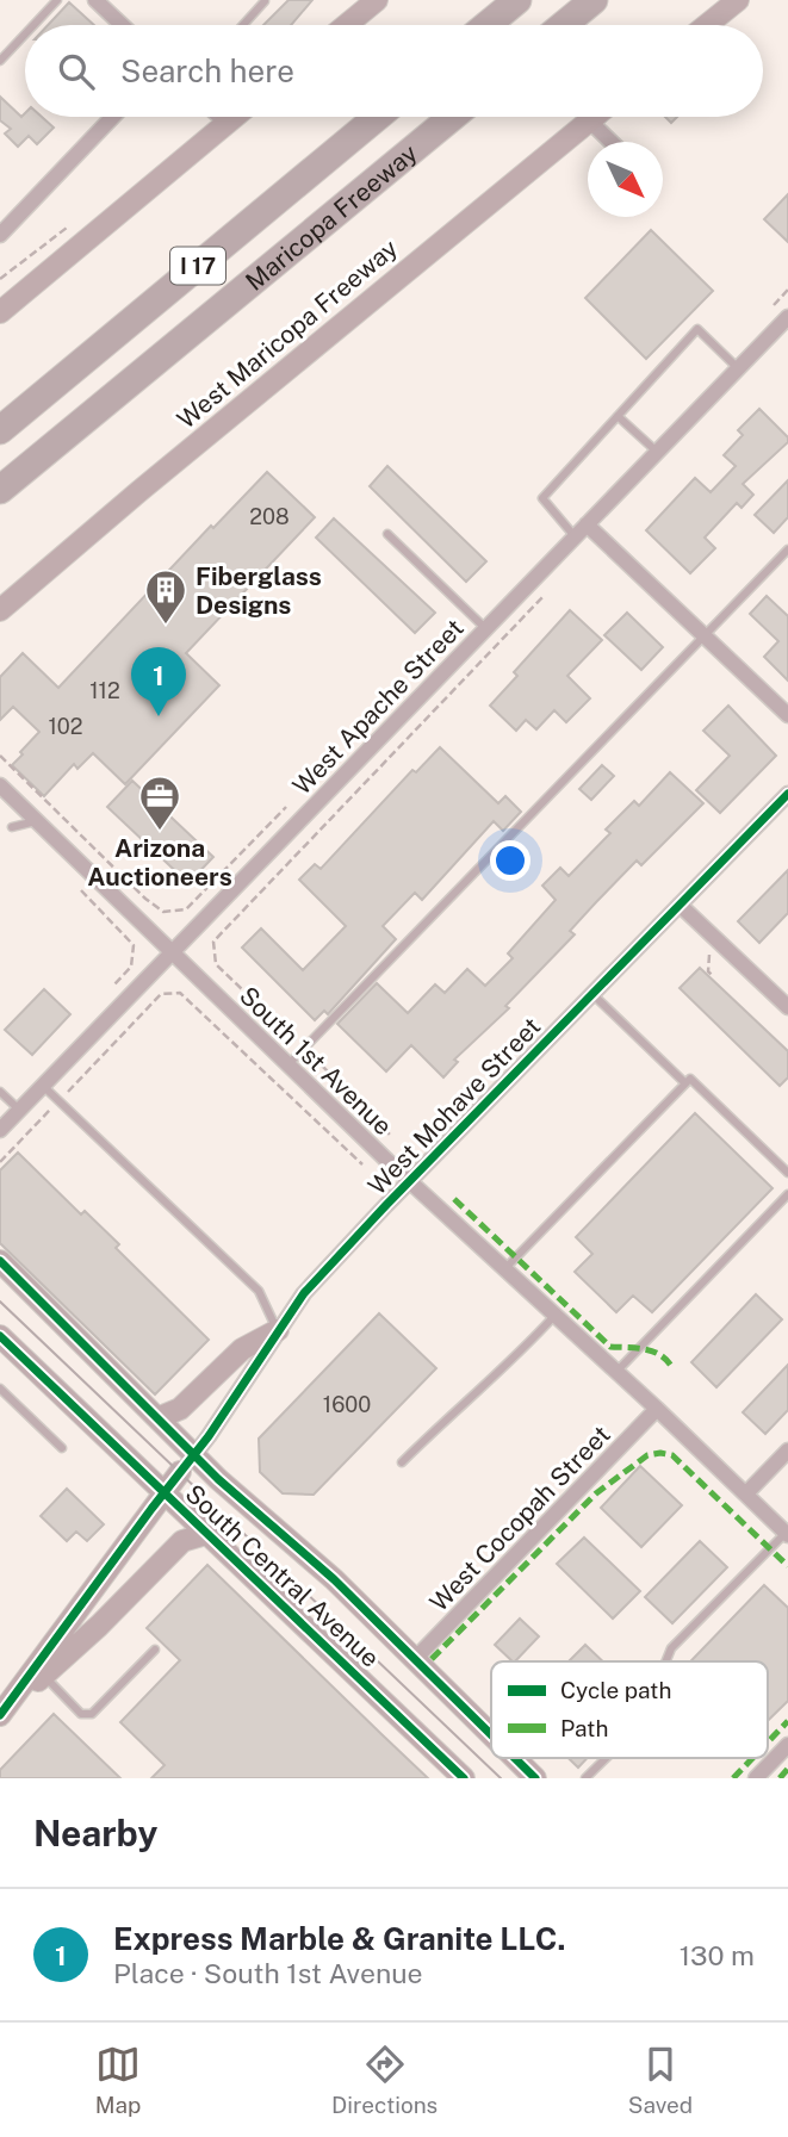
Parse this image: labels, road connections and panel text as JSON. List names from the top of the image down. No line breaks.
{"streets":{"highway":["Maricopa Freeway","I 17"],"main road":["West Maricopa Freeway","South Central Avenue"],"street":["West Apache Street","South 1st Avenue","West Mohave Street","West Cocopah Street"]},"crossings":[["West Apache Street","South 1st Avenue"],["South 1st Avenue","West Mohave Street"],["South 1st Avenue","West Cocopah Street"],["West Mohave Street","South Central Avenue"],["West Cocopah Street","South Central Avenue"]],"places":{"building":["Fiberglass Designs"],"office":["Arizona Auctioneers"]},"house_numbers":["208","112","102","1600"],"legend":["Cycle path","Path"],"north":"bottom right","page":{"search":"Search here","pins":"1","heading":"Nearby","list":[{"mark":"1","name":"Express Marble & Granite LLC.","note":"Place · South 1st Avenue","value":"130 m"}],"nav":["Map","Directions","Saved"]}}
